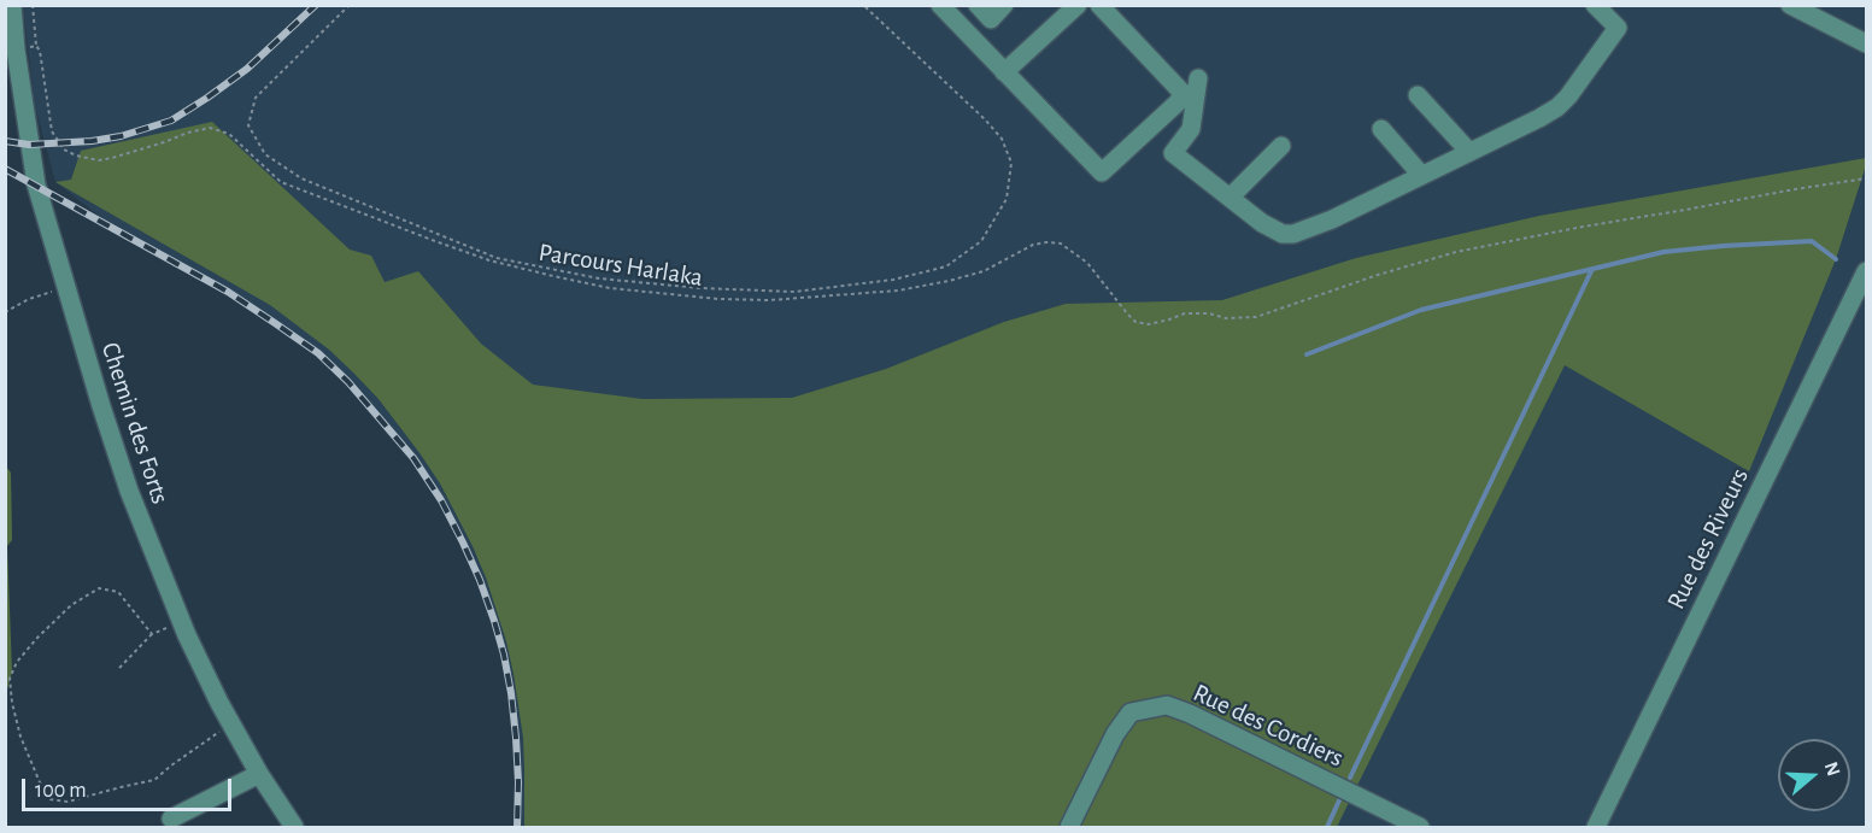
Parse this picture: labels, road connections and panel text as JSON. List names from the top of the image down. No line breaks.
{"streets":{"street":["Chemin des Forts","Rue des Riveurs","Rue des Cordiers"],"path":["Parcours Harlaka"]},"scale_bar":"100 m","north":"right"}
